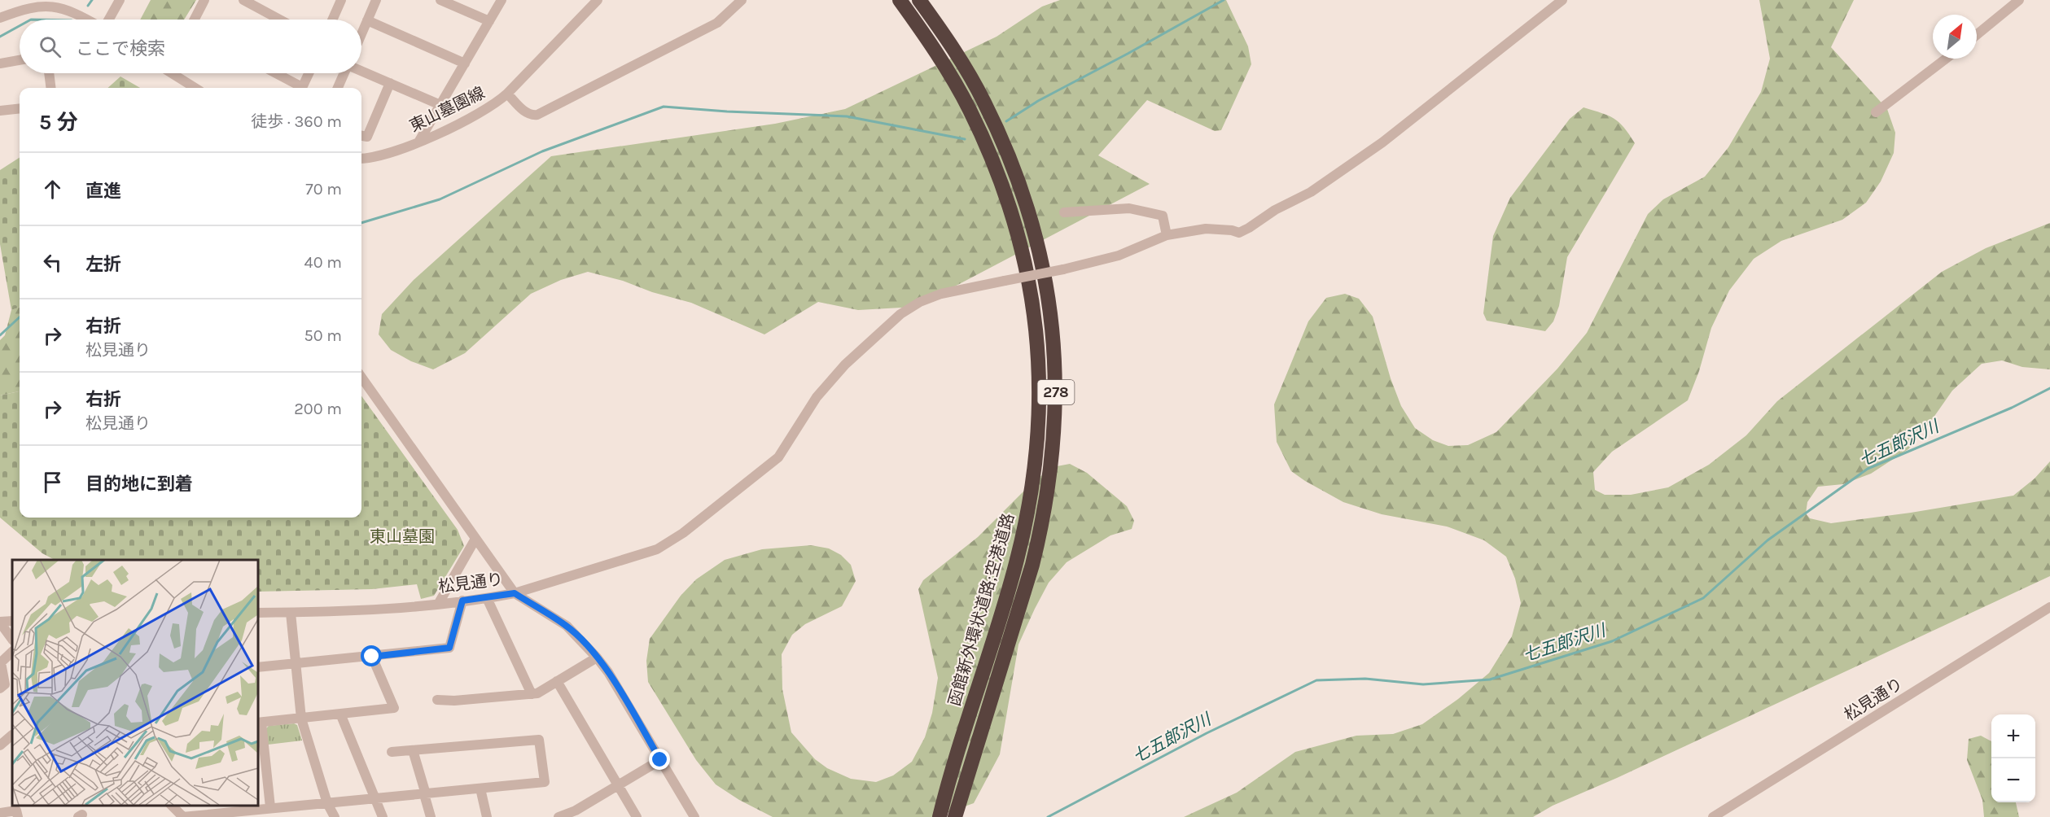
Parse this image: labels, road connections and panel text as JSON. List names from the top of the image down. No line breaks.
{"streets":{"highway":["278","函館新外環状道路;空港道路"],"street":["東山墓園線","松見通り"]},"water":["七五郎沢川"],"parks":["東山墓園"],"north":"top right","page":{"search":"ここで検索","heading":["5 分","徒歩 · 360 m"],"list":[["直進","70 m"],["左折","40 m"],["右折","松見通り","50 m"],["右折","松見通り","200 m"],"目的地に到着"],"map_buttons":["+","−"]}}
